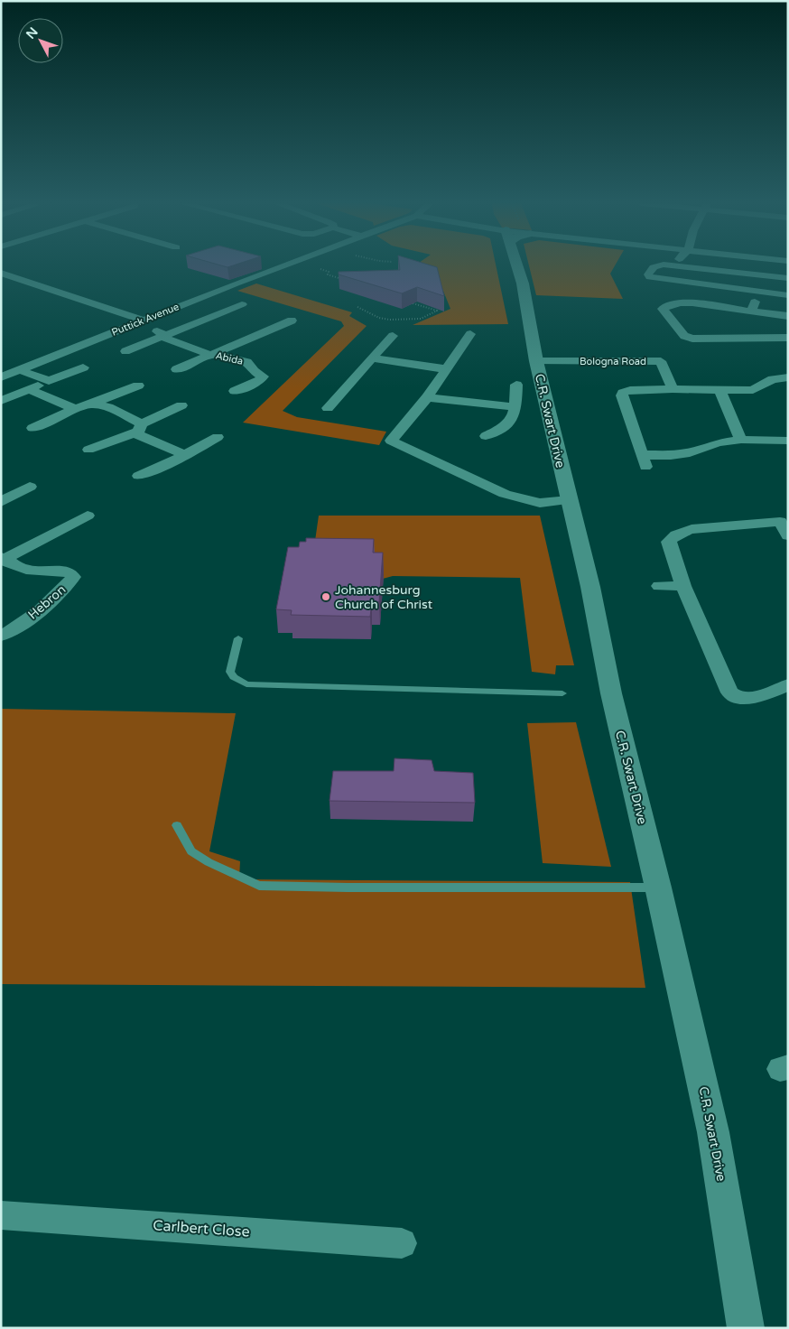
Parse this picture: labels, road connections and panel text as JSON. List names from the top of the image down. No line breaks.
{"streets":{"street":["Puttick Avenue","Abida","Bologna Road","C.R. Swart Drive","Hebron","Carlbert Close"]},"crossings":[["Puttick Avenue","Abida"],["Bologna Road","C.R. Swart Drive"]],"places":["Johannesburg Church of Christ"],"north":"top left"}
